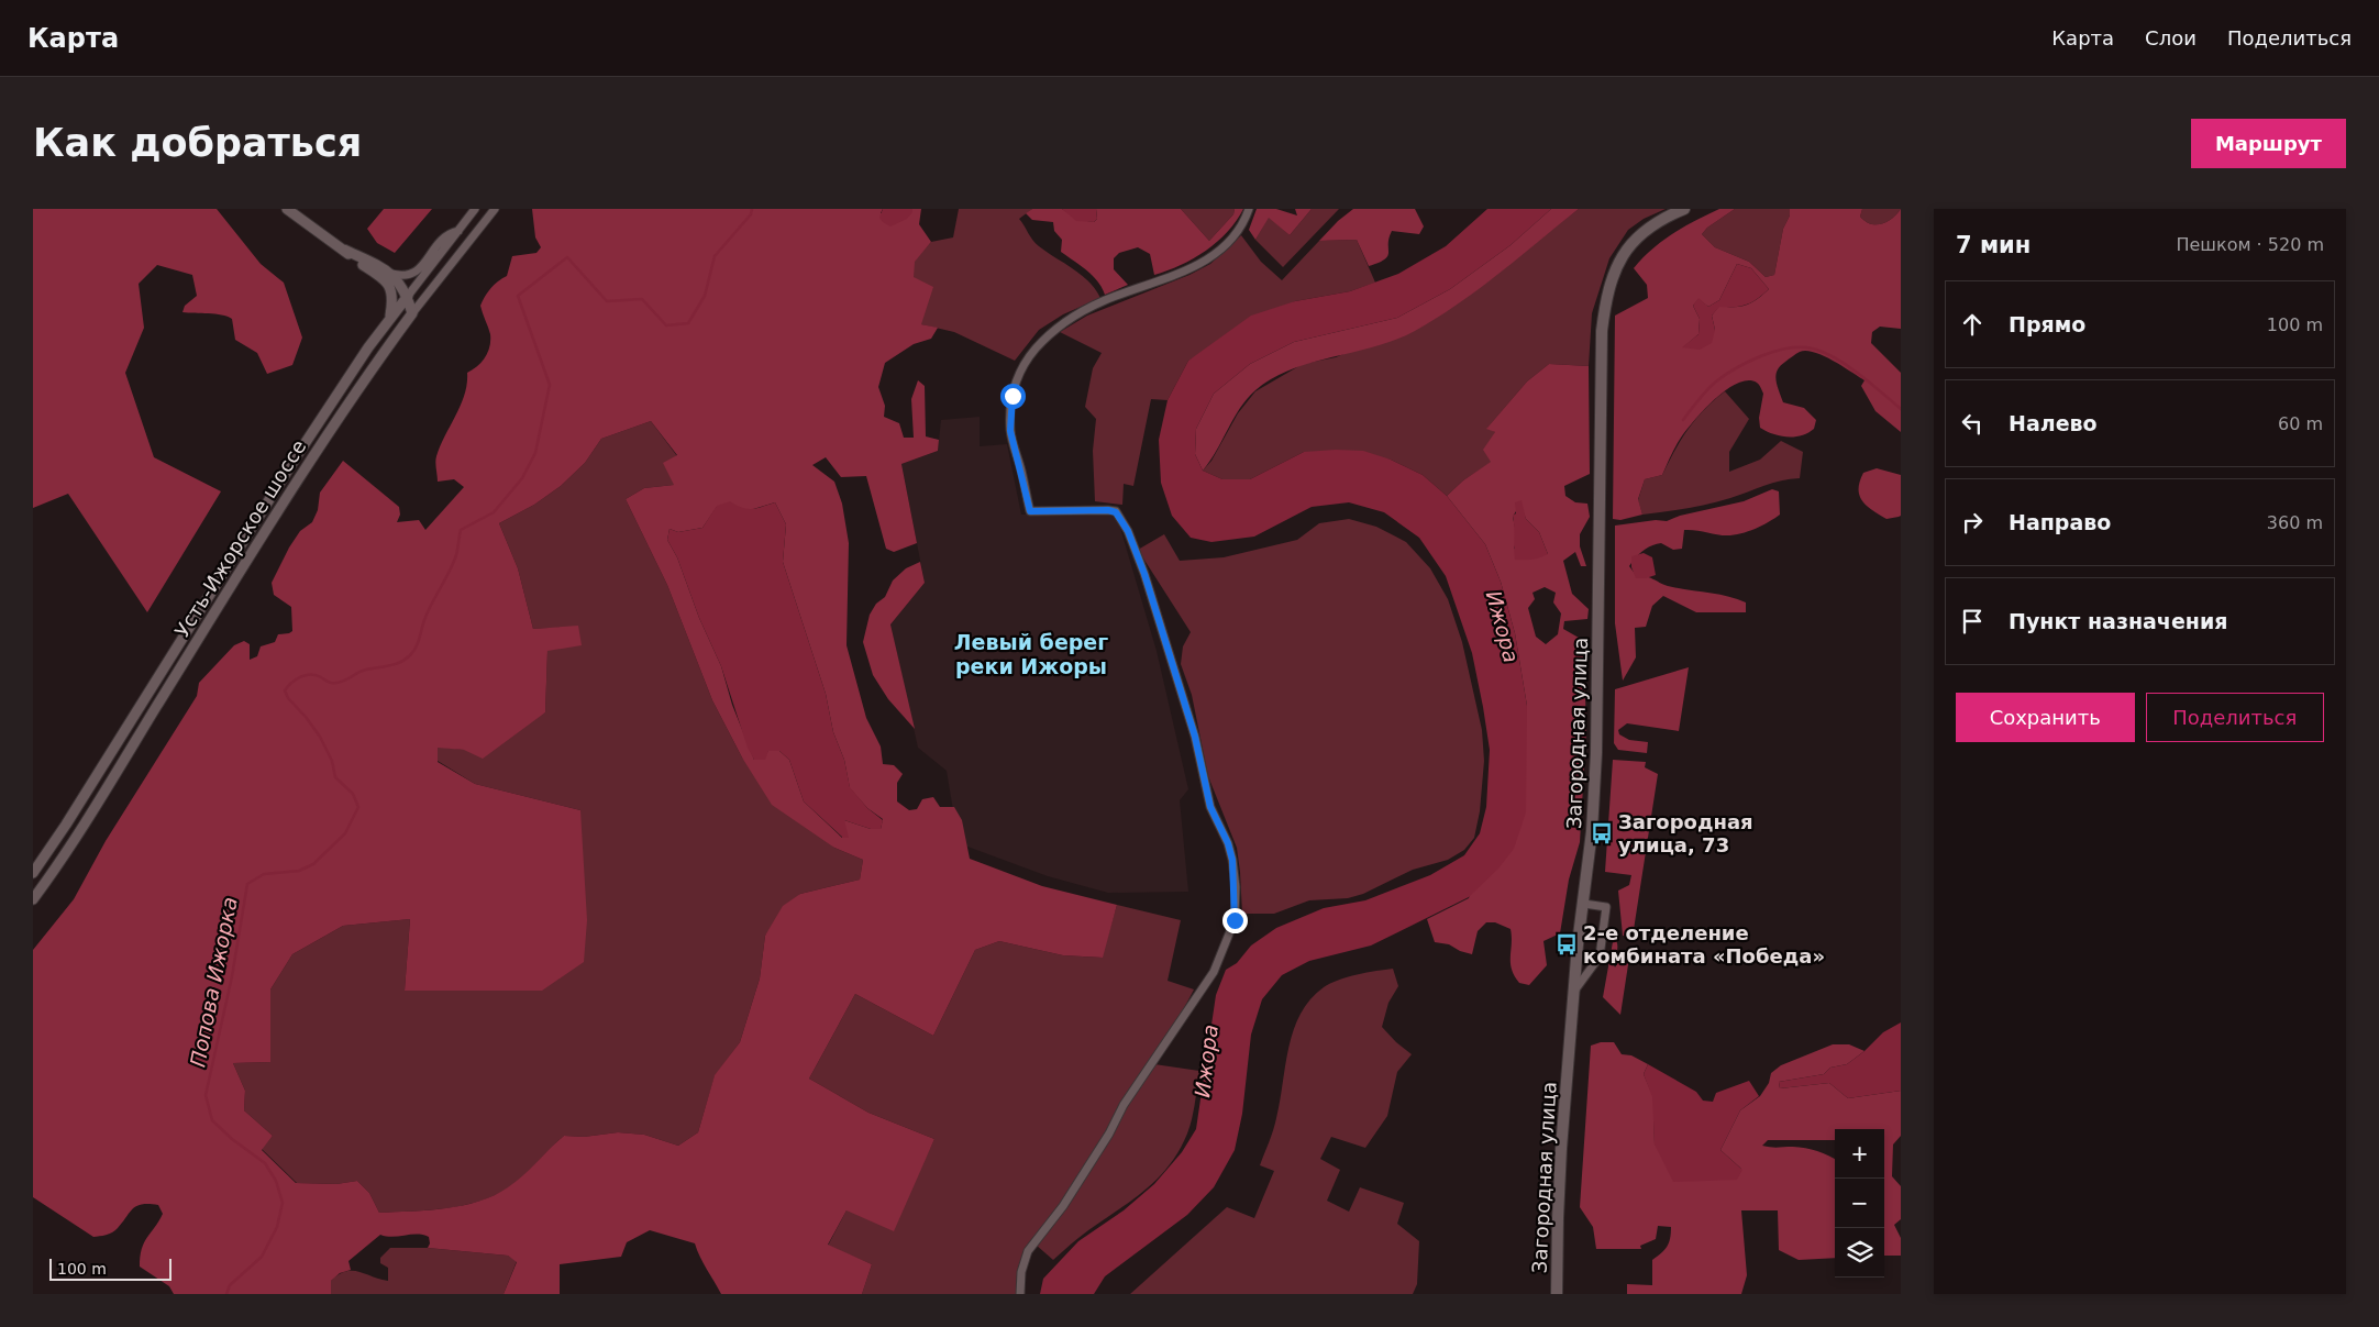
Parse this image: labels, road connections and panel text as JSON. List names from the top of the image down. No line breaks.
{"streets":{"main road":["Загородная улица"],"street":["Усть-Ижорское шоссе"]},"districts":["Левый берег реки Ижоры"],"water":["Ижора","Попова Ижорка"],"places":{"bus stop":["Загородная улица, 73","2-е отделение комбината «Победа»"]},"scale_bar":"100 m","page":{"header":"Карта","nav":["Карта","Слои","Поделиться"],"buttons":["Маршрут",["Сохранить","Поделиться"]],"title":"Как добраться","heading":["7 мин","Пешком · 520 m"],"list":[["Прямо","100 m"],["Налево","60 m"],["Направо","360 m"],"Пункт назначения"],"map_buttons":["+","−"],"scale":"100 m"}}
